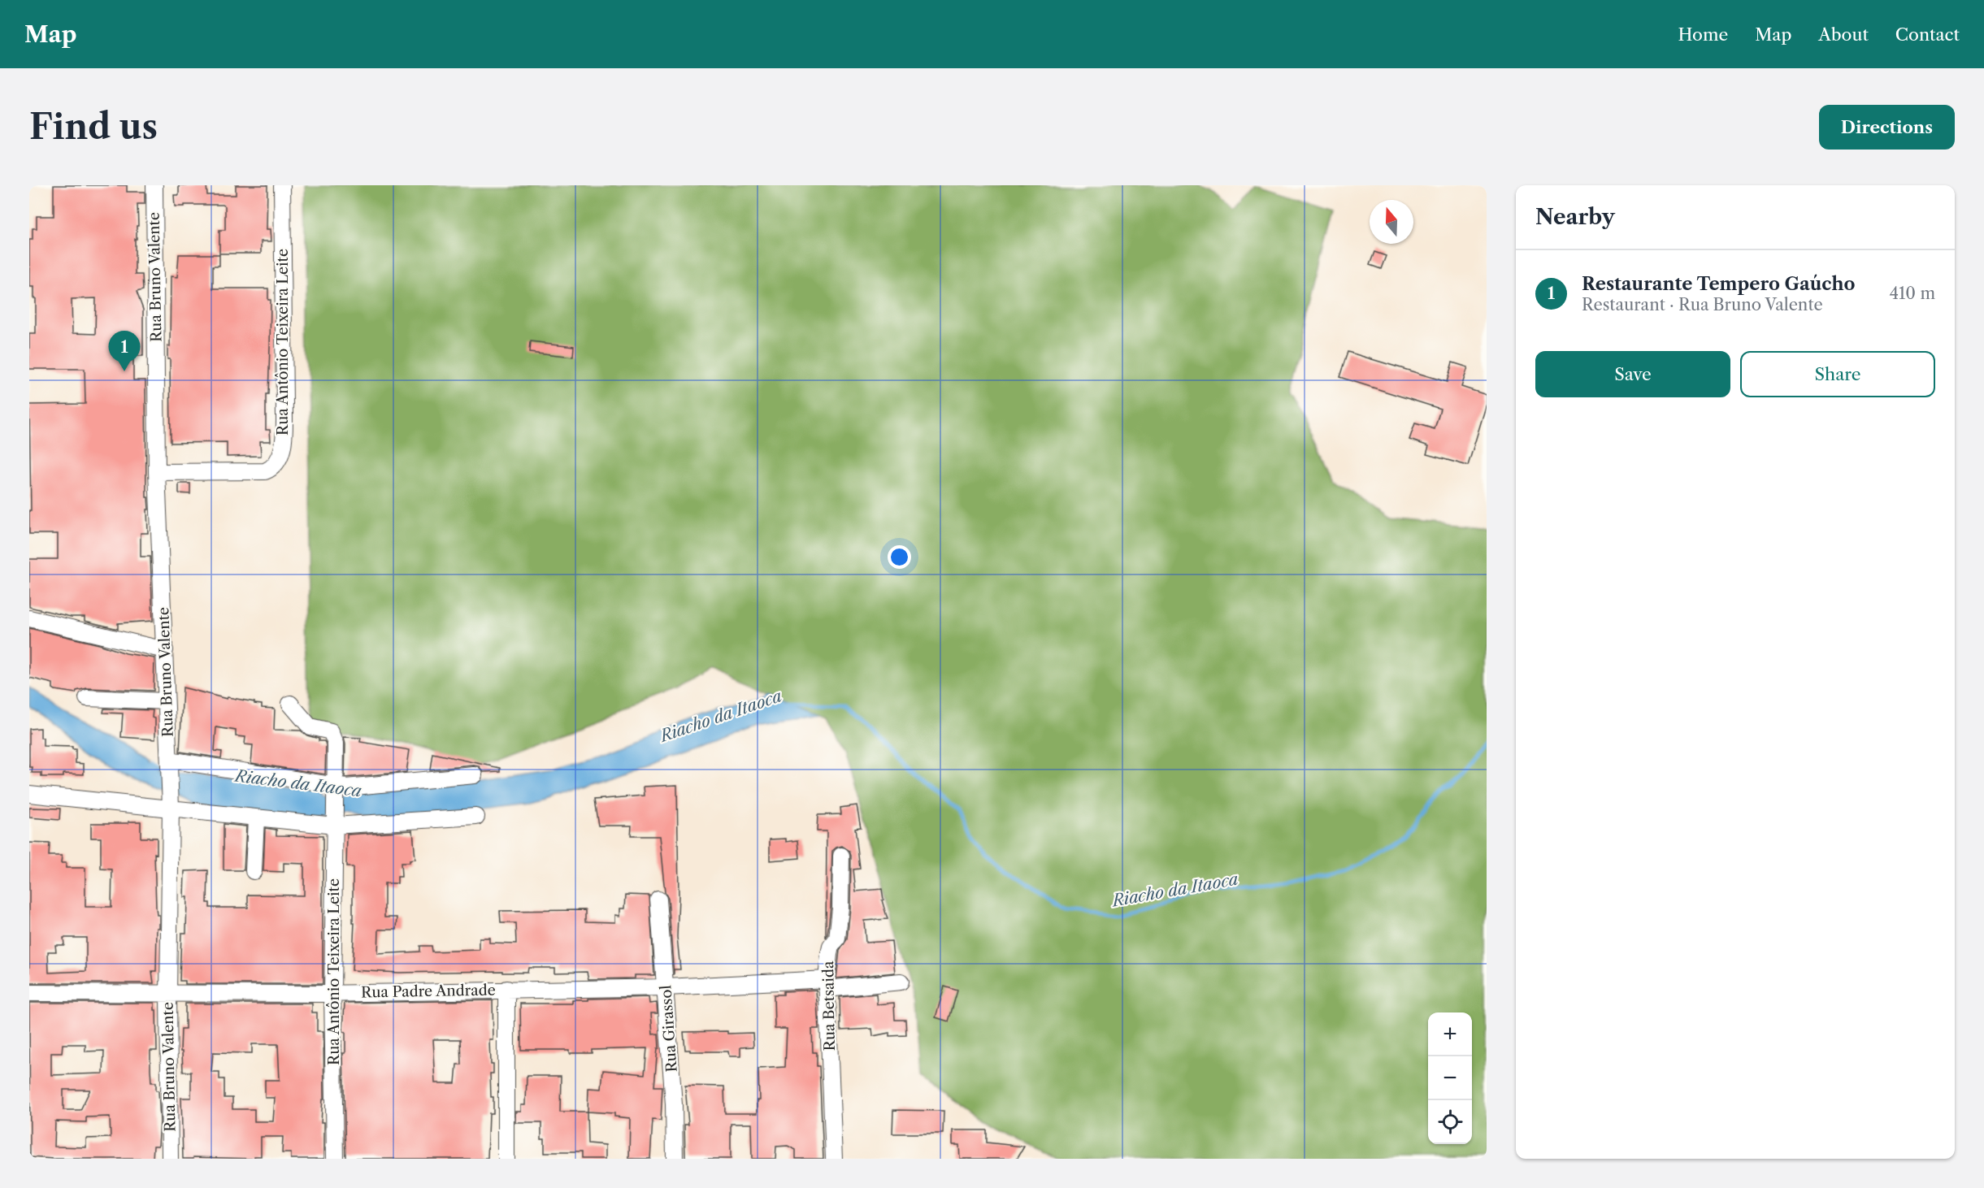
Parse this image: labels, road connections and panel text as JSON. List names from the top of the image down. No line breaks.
{"streets":{"street":["Rua Bruno Valente","Rua Antônio Teixeira Leite","Rua Padre Andrade","Rua Betsaida","Rua Girassol"]},"crossings":[["Rua Bruno Valente","Rua Antônio Teixeira Leite"],["Rua Bruno Valente","Rua Padre Andrade"],["Rua Antônio Teixeira Leite","Rua Padre Andrade"],["Rua Padre Andrade","Rua Betsaida"],["Rua Padre Andrade","Rua Girassol"]],"water":["Riacho da Itaoca"],"north":"top","page":{"header":"Map","nav":["Home","Map","About","Contact"],"buttons":["Directions",["Save","Share"]],"title":"Find us","heading":"Nearby","list":[{"mark":"1","name":"Restaurante Tempero Gaúcho","note":"Restaurant · Rua Bruno Valente","value":"410 m"}],"pins":"1","map_buttons":["+","−"]}}
